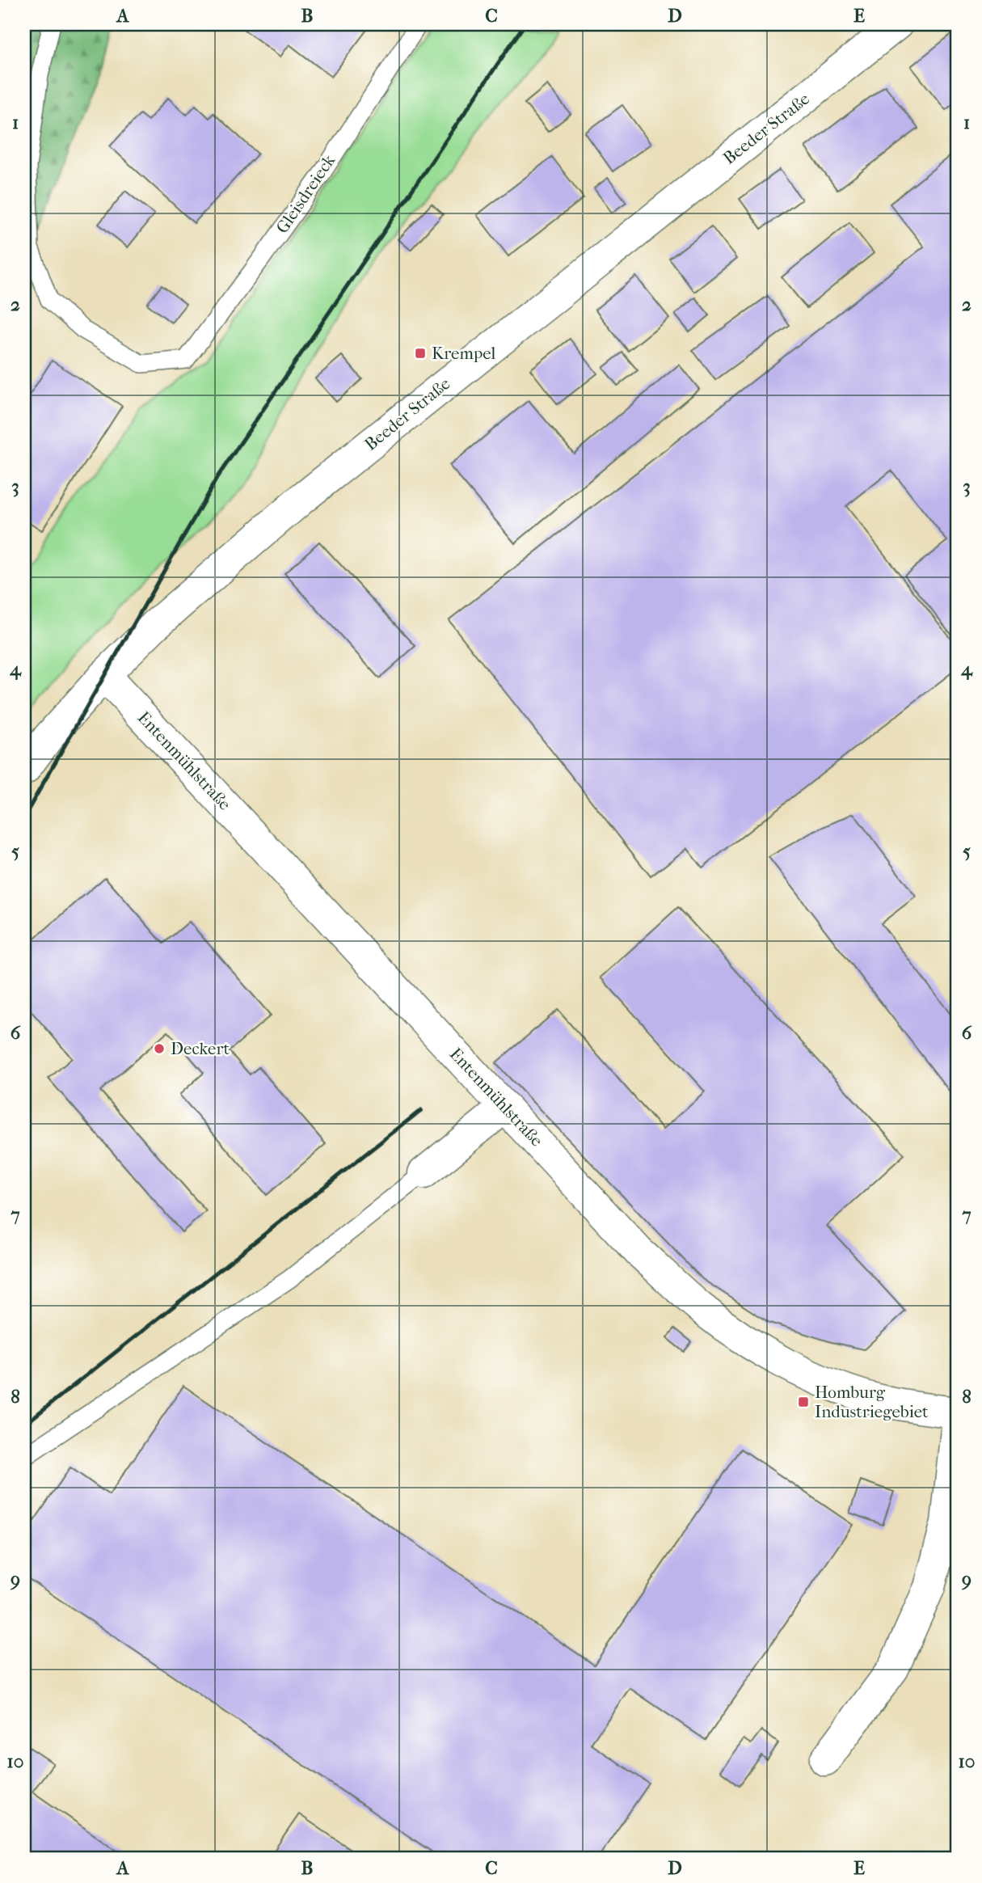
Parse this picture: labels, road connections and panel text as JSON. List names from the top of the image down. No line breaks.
{"streets":{"street":["Beeder Straße","Entenmühlstraße"],"lane":["Gleisdreieck"]},"crossings":[["Beeder Straße","Entenmühlstraße"]],"places":{"transit":["Krempel","Homburg Industriegebiet"],"other":["Deckert"]},"grid":{"columns":["A","B","C","D","E"],"rows":["1","2","3","4","5","6","7","8","9","10"]}}
